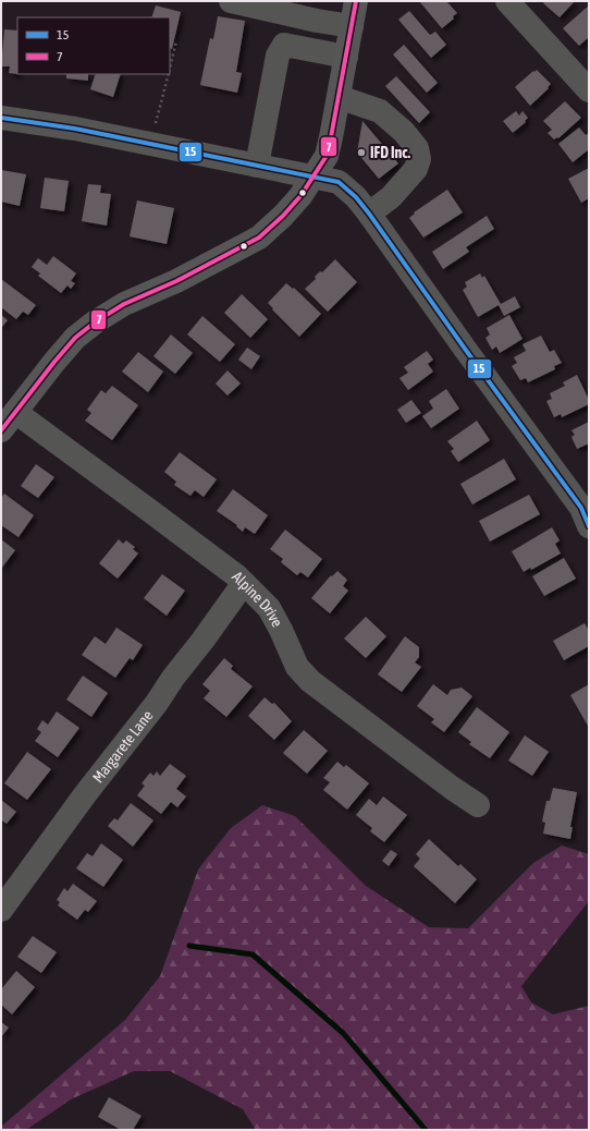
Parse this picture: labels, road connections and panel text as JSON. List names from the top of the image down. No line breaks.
{"streets":{"street":["Alpine Drive","Margarete Lane"]},"crossings":[["Alpine Drive","Margarete Lane"]],"places":["IFD Inc."],"lines":["transit line 7","transit line 15"],"legend":["15","7"]}
